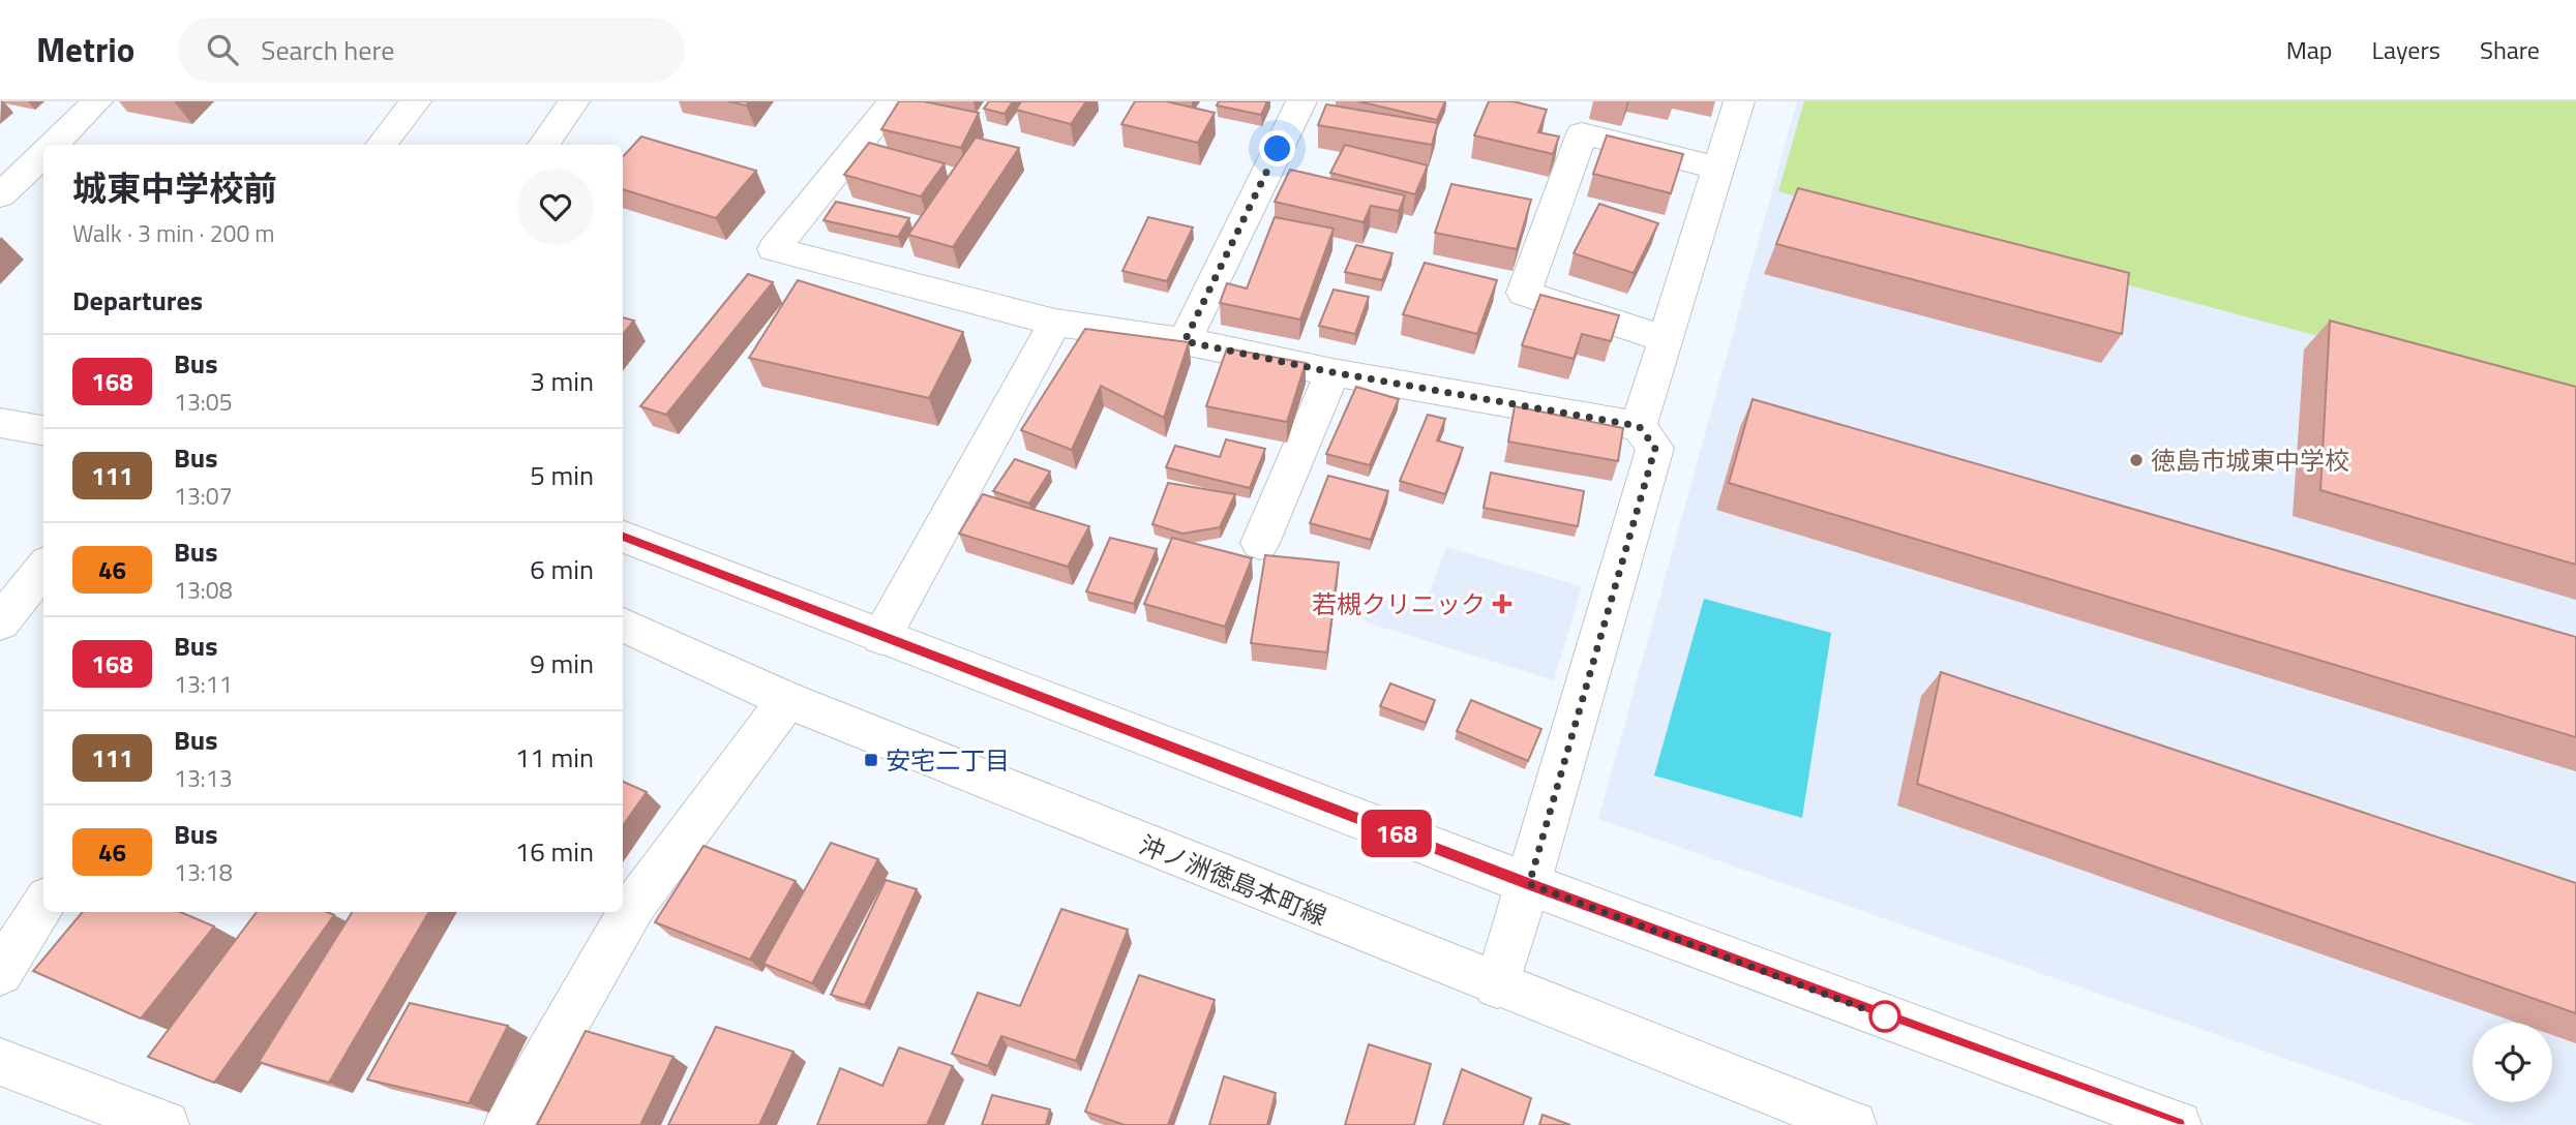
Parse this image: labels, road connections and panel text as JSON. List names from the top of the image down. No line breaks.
{"streets":{"street":["沖ノ洲徳島本町線"]},"places":{"other":["徳島市城東中学校"],"health":["若槻クリニック"],"transit":["安宅二丁目"]},"lines":["bus line 168"],"page":{"header":"Metrio","search":"Search here","nav":["Map","Layers","Share"],"on_map":"168","heading":[["城東中学校前","Walk · 3 min · 200 m"],"Departures"],"list":[{"mark":"168","name":"Bus","note":"13:05","value":"3 min"},{"mark":"111","name":"Bus","note":"13:07","value":"5 min"},{"mark":"46","name":"Bus","note":"13:08","value":"6 min"},{"mark":"168","name":"Bus","note":"13:11","value":"9 min"},{"mark":"111","name":"Bus","note":"13:13","value":"11 min"},{"mark":"46","name":"Bus","note":"13:18","value":"16 min"}]}}
